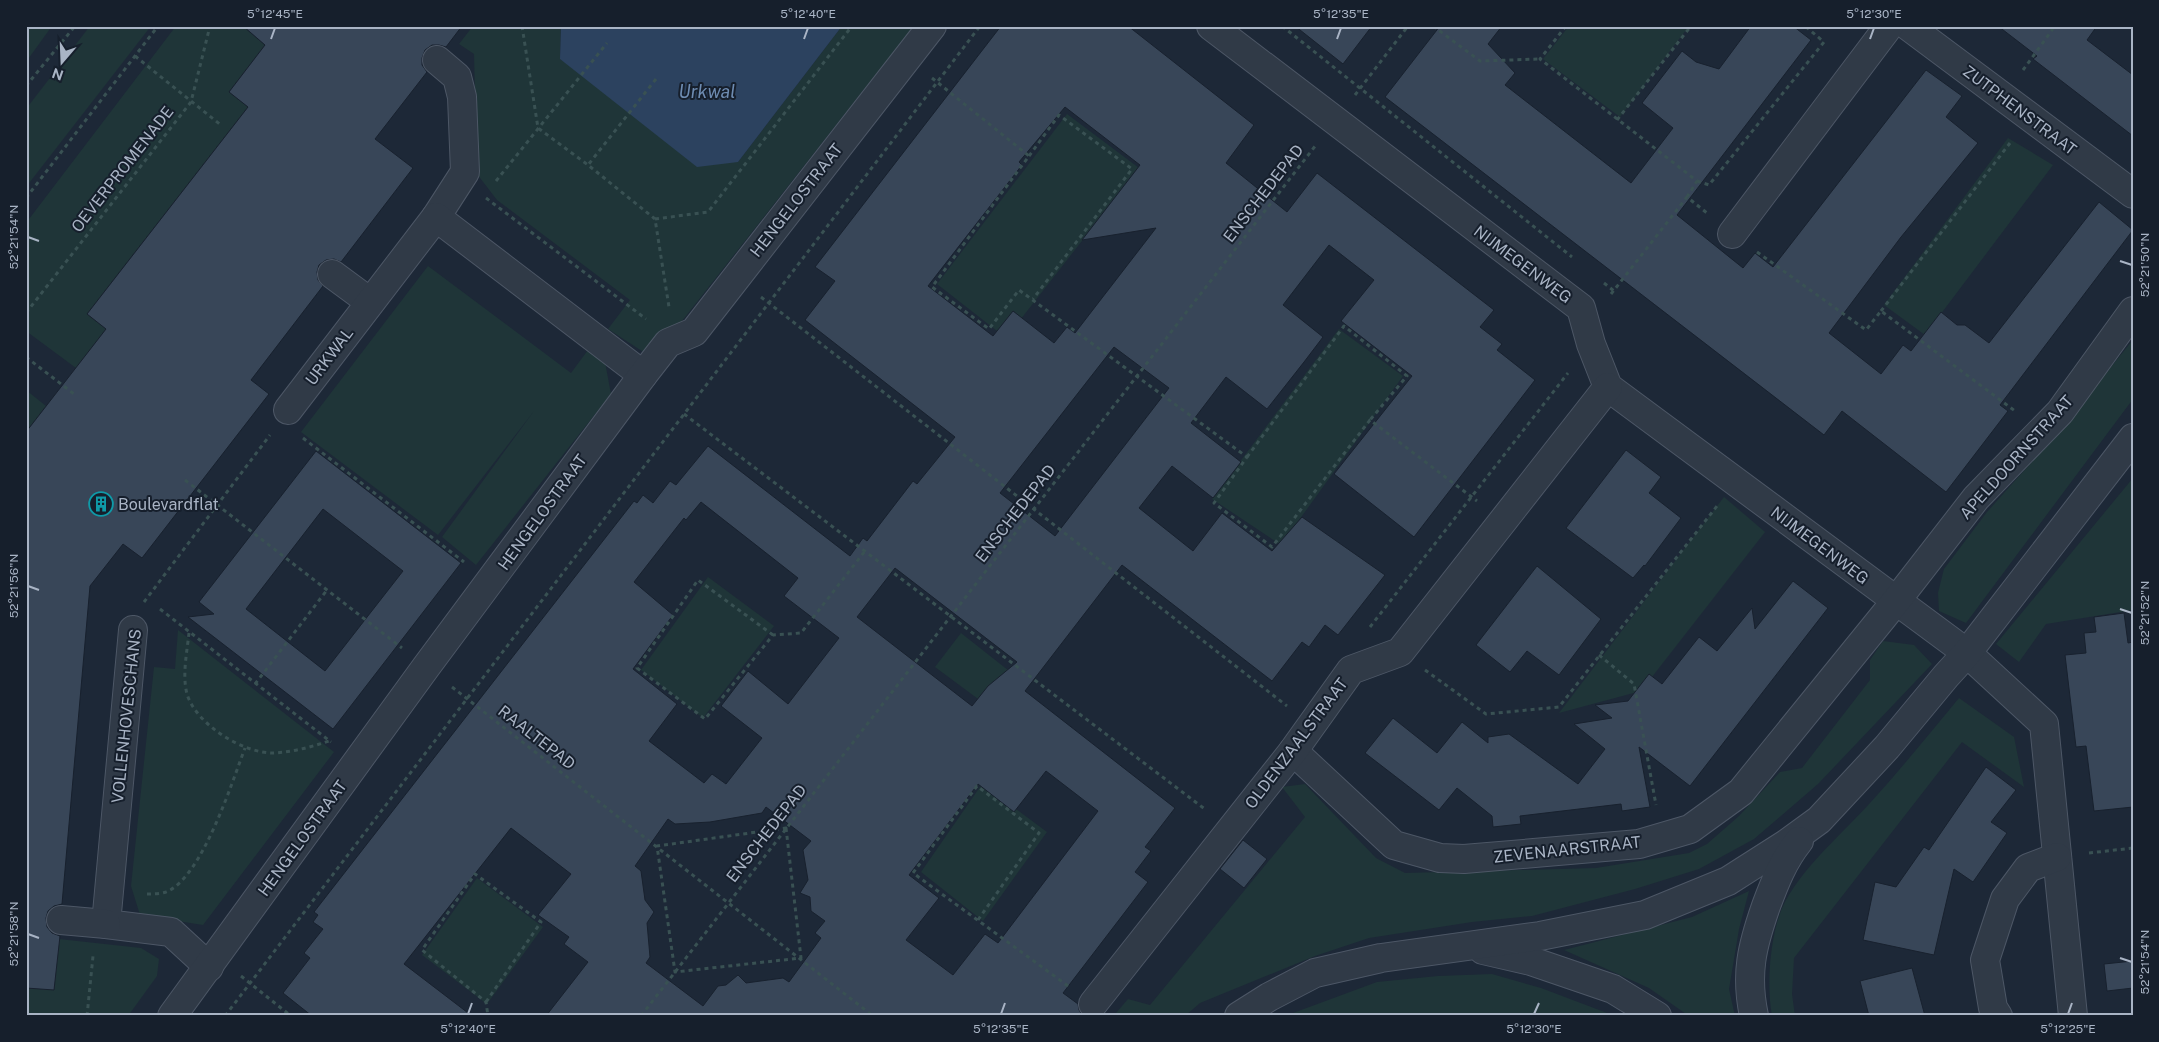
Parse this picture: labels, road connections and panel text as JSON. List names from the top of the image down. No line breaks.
{"streets":{"street":["ZUTPHENSTRAAT","HENGELOSTRAAT","NIJMEGENWEG","URKWAL","APELDOORNSTRAAT","VOLLENHOVESCHANS","OLDENZAALSTRAAT","ZEVENAARSTRAAT"],"path":["OEVERPROMENADE","ENSCHEDEPAD","RAALTEPAD"]},"crossings":[["ENSCHEDEPAD","NIJMEGENWEG"],["ENSCHEDEPAD","RAALTEPAD"],["HENGELOSTRAAT","RAALTEPAD"],["NIJMEGENWEG","APELDOORNSTRAAT"],["NIJMEGENWEG","ZEVENAARSTRAAT"],["APELDOORNSTRAAT","ZEVENAARSTRAAT"],["VOLLENHOVESCHANS","RAALTEPAD"],["OLDENZAALSTRAAT","ZEVENAARSTRAAT"]],"water":["Urkwal"],"places":{"building":["Boulevardflat"]},"north":"bottom","coordinates":["5°12'45\"E","5°12'40\"E","5°12'35\"E","5°12'30\"E","52°21'54\"N","52°21'50\"N","52°21'56\"N","52°21'52\"N","52°21'58\"N","5°12'25\"E"]}
